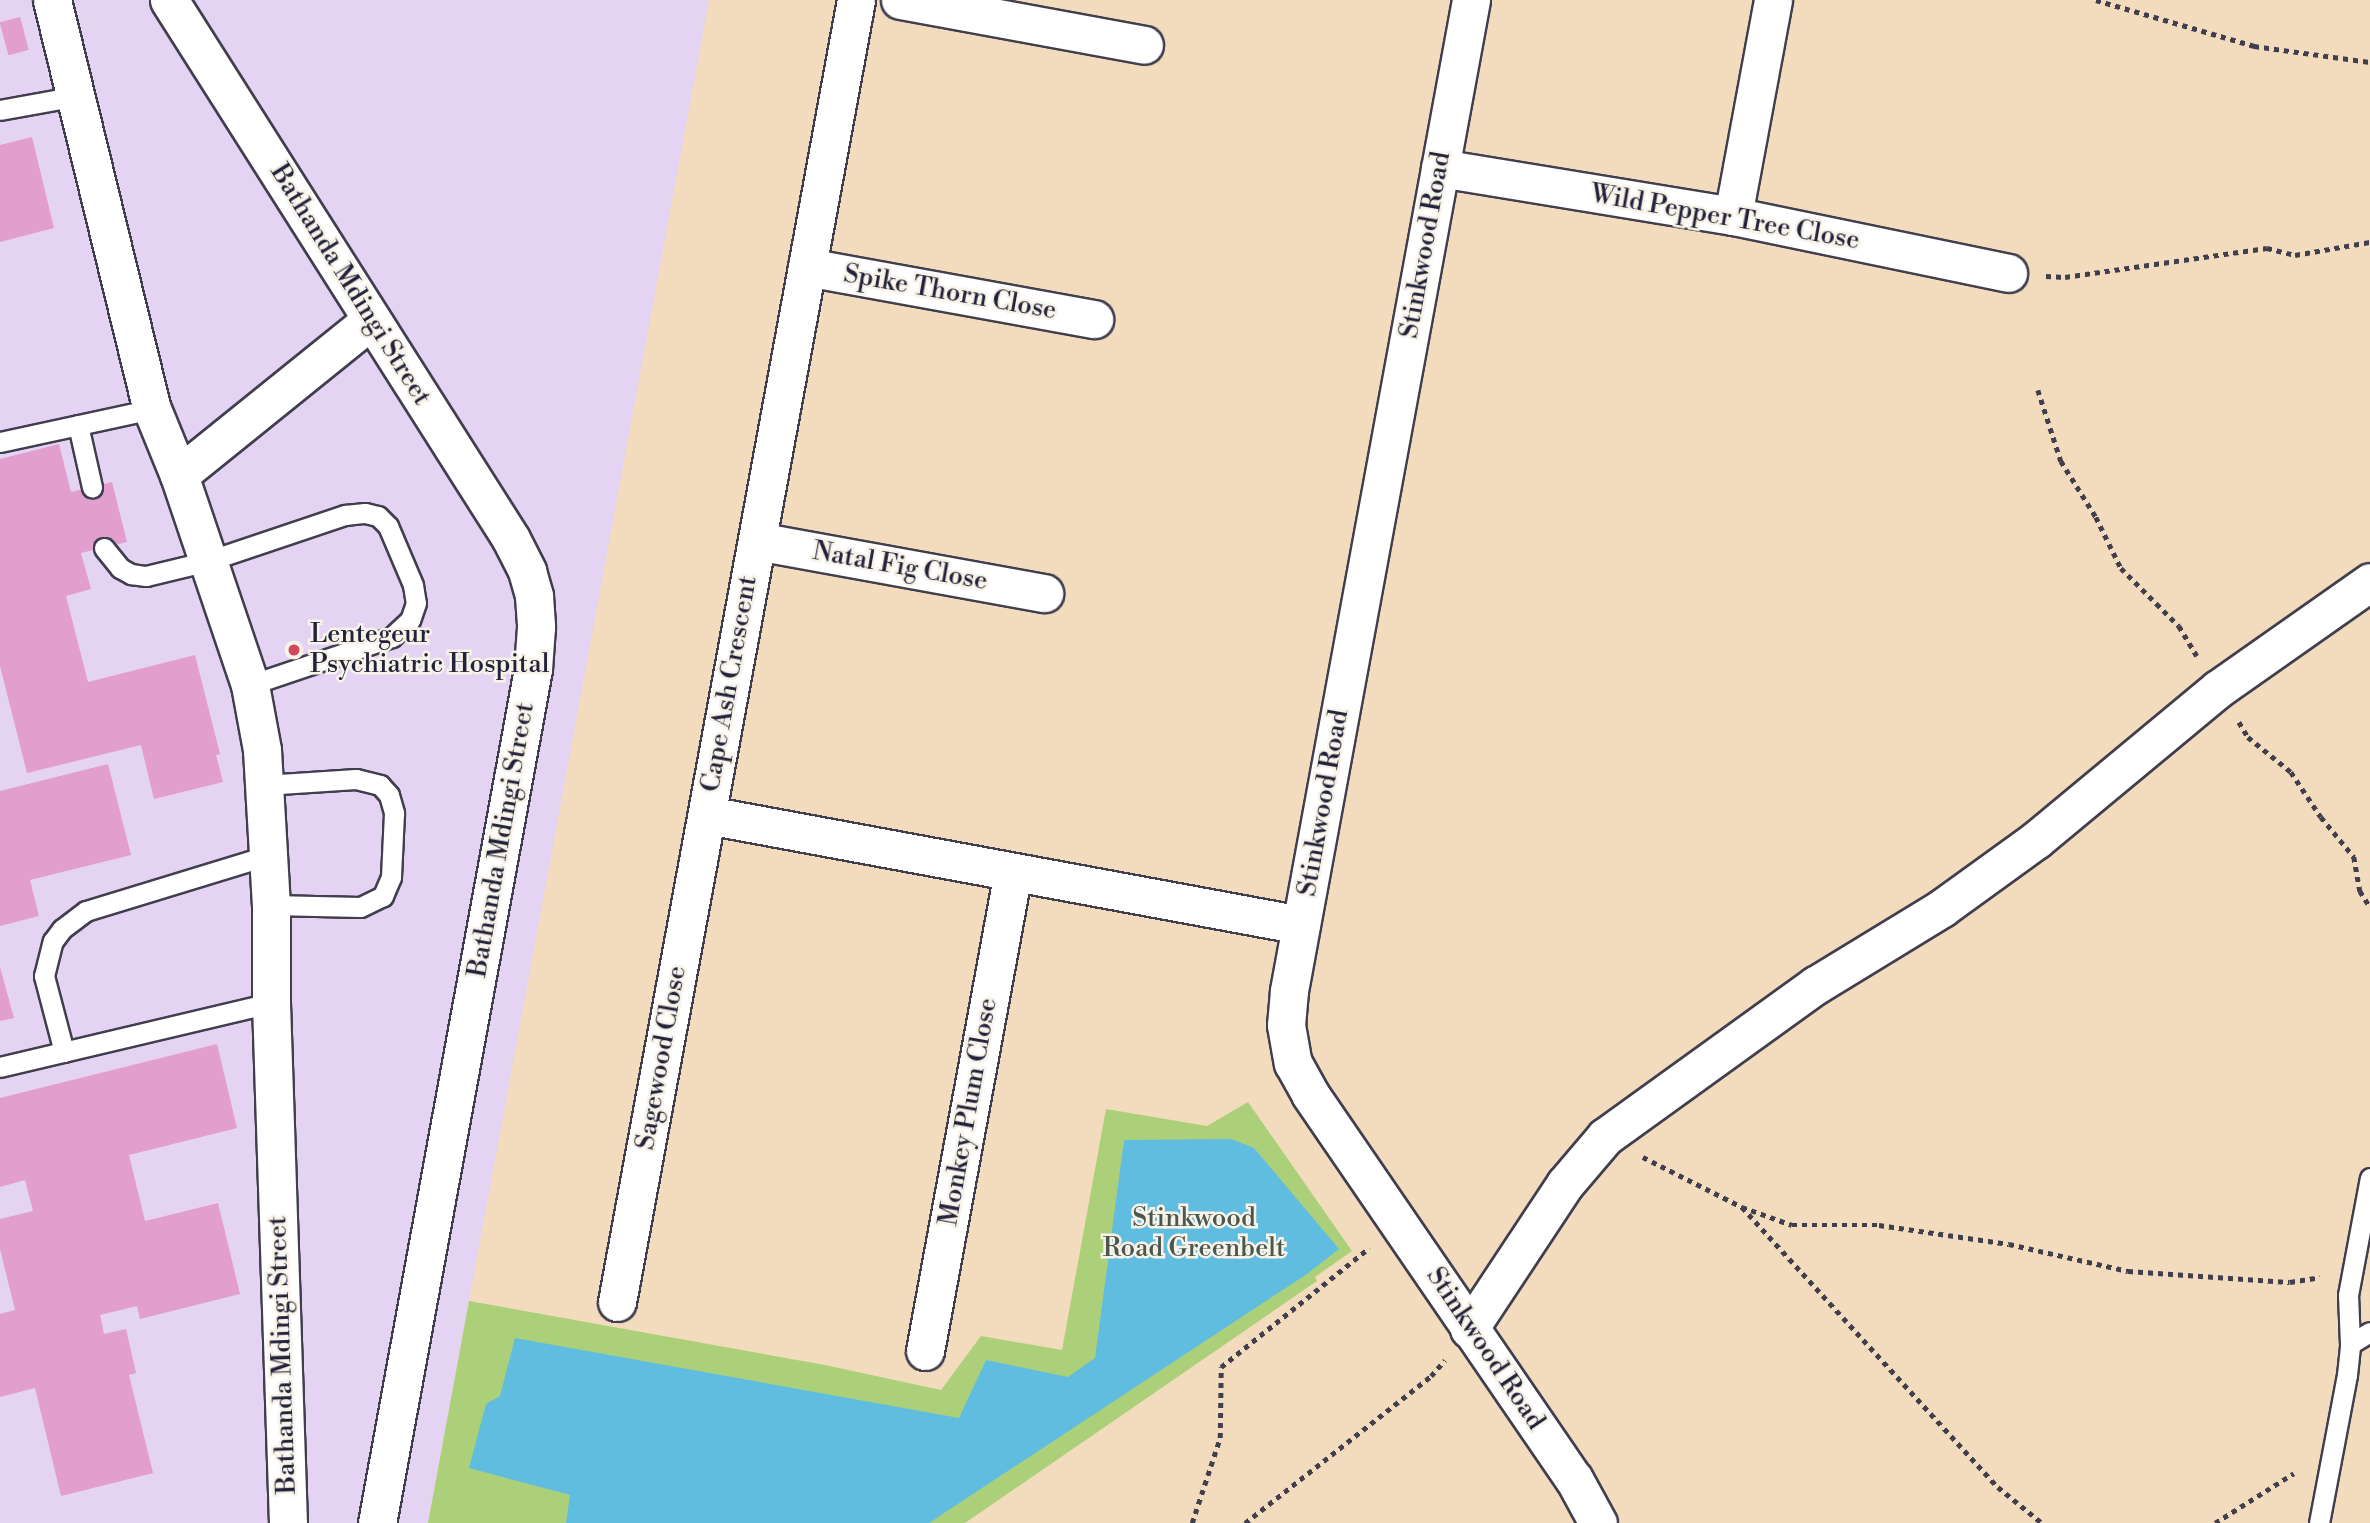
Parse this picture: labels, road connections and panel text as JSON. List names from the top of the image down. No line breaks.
{"streets":{"street":["Wild Pepper Tree Close","Stinkwood Road","Bathanda Mdingi Street","Spike Thorn Close","Natal Fig Close","Cape Ash Crescent","Sagewood Close","Monkey Plum Close"]},"crossings":[["Wild Pepper Tree Close","Stinkwood Road"],["Stinkwood Road","Cape Ash Crescent"],["Spike Thorn Close","Cape Ash Crescent"],["Natal Fig Close","Cape Ash Crescent"],["Cape Ash Crescent","Sagewood Close"],["Cape Ash Crescent","Monkey Plum Close"]],"parks":["Stinkwood Road Greenbelt"],"places":["Lentegeur Psychiatric Hospital"]}
